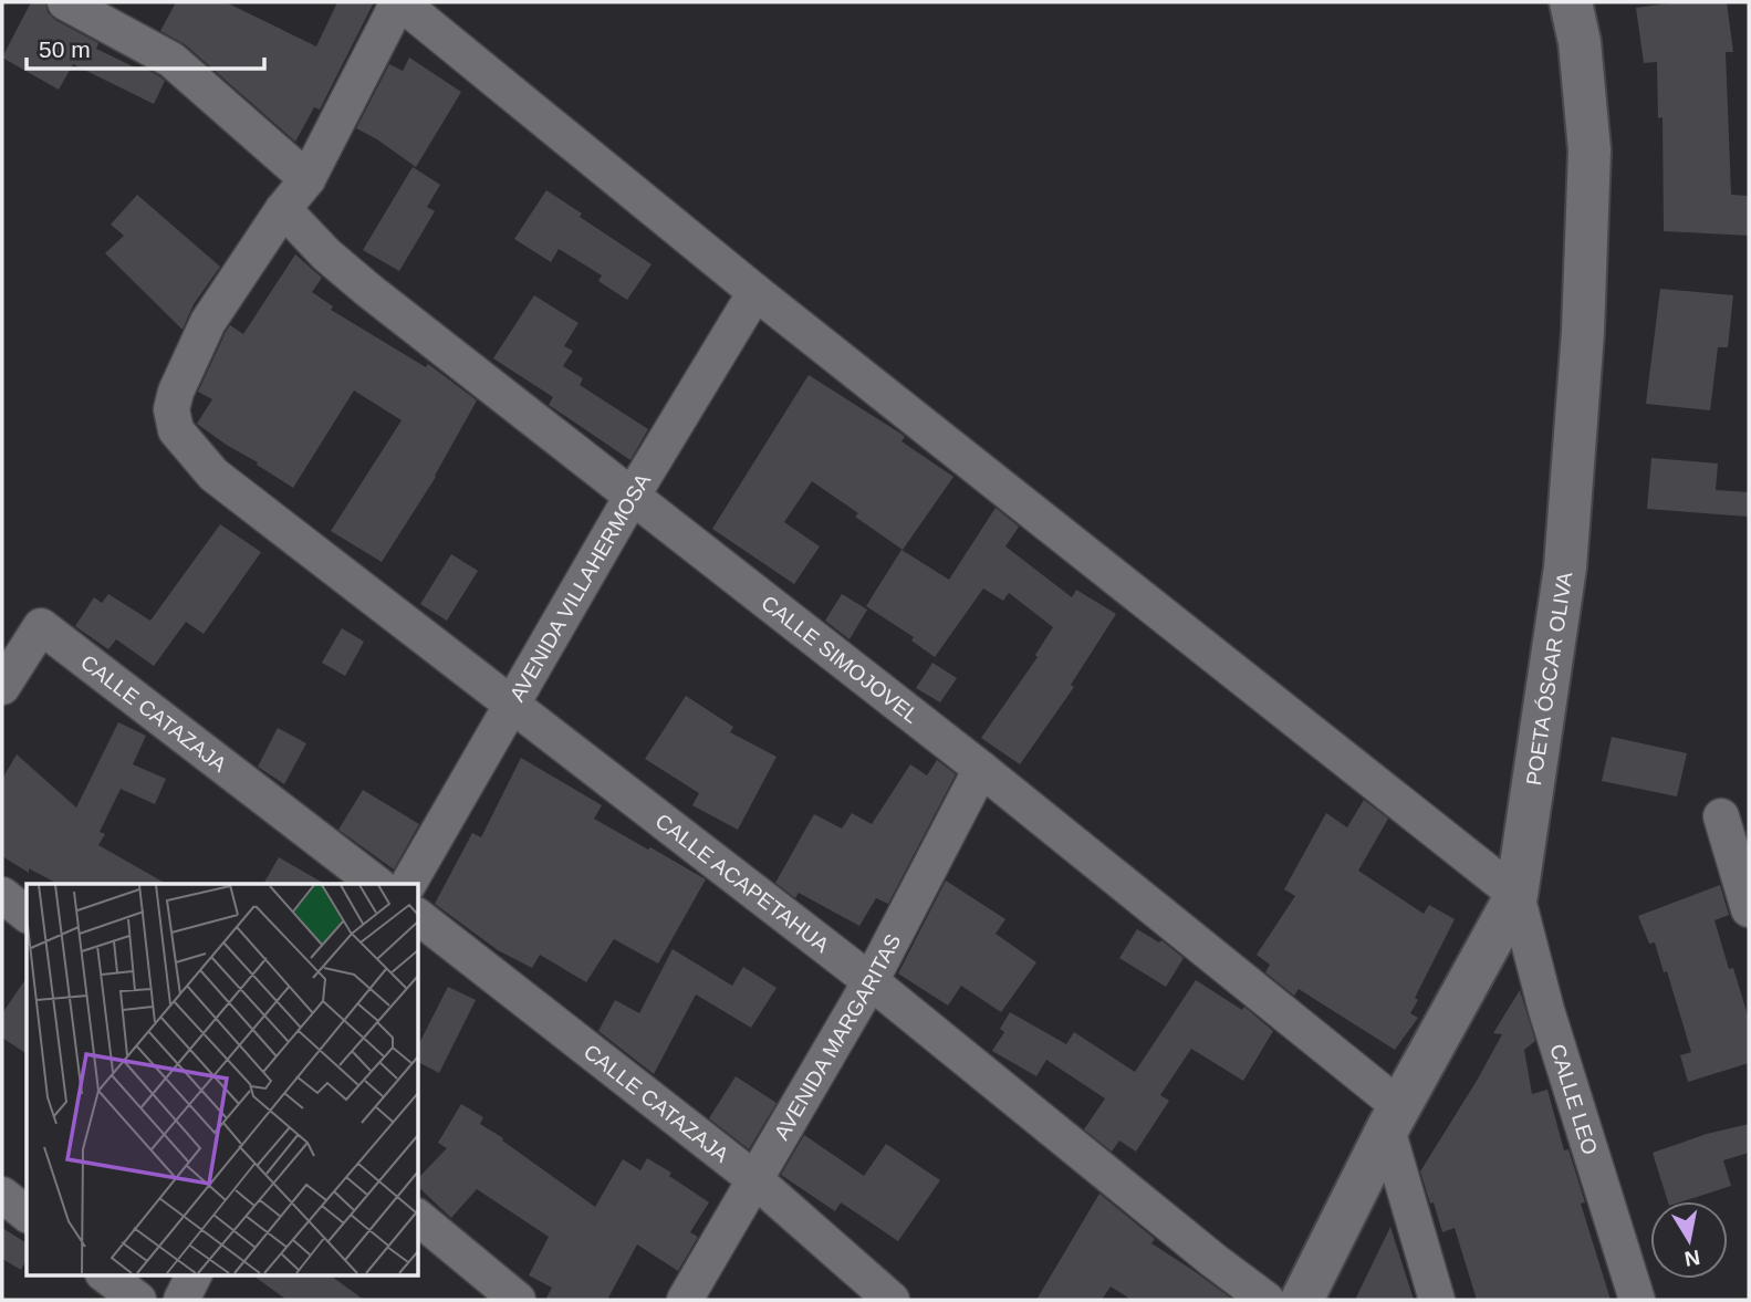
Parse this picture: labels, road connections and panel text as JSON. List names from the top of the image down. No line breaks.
{"streets":{"street":["AVENIDA VILLAHERMOSA","CALLE SIMOJOVEL","POETA ÓSCAR OLIVA","CALLE CATAZAJA","CALLE ACAPETAHUA","AVENIDA MARGARITAS","CALLE LEO"]},"crossings":[["AVENIDA VILLAHERMOSA","CALLE SIMOJOVEL"],["AVENIDA VILLAHERMOSA","CALLE ACAPETAHUA"],["CALLE SIMOJOVEL","POETA ÓSCAR OLIVA"],["CALLE SIMOJOVEL","CALLE ACAPETAHUA"],["CALLE SIMOJOVEL","AVENIDA MARGARITAS"],["POETA ÓSCAR OLIVA","CALLE LEO"],["CALLE CATAZAJA","AVENIDA MARGARITAS"],["CALLE ACAPETAHUA","AVENIDA MARGARITAS"]],"scale_bar":"50 m","north":"bottom"}
